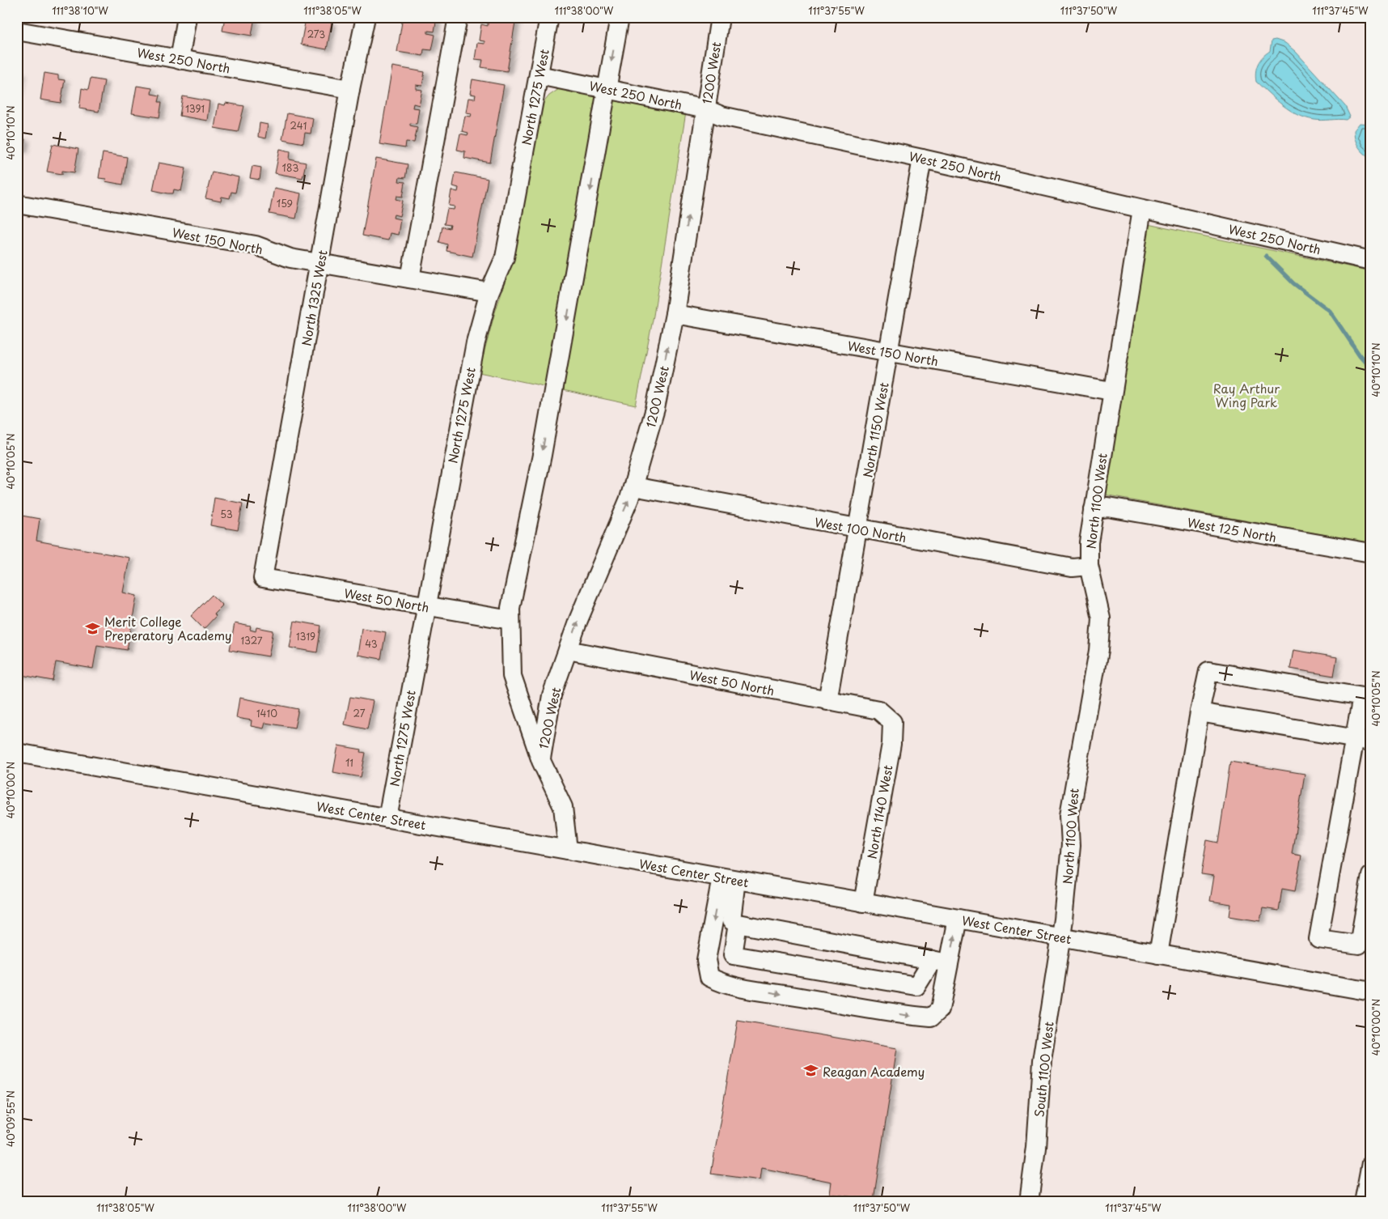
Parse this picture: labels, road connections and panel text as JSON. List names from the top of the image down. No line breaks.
{"streets":{"street":["West 250 North","1200 West","North 1275 West","West 150 North","North 1325 West","North 1150 West","North 1100 West","West 100 North","West 125 North","West 50 North","North 1140 West","West Center Street","South 1100 West"]},"crossings":[["West 250 North","1200 West"],["West 250 North","North 1275 West"],["West 250 North","North 1325 West"],["West 250 North","North 1150 West"],["West 250 North","North 1100 West"],["1200 West","West 150 North"],["1200 West","West 100 North"],["1200 West","West 50 North"],["1200 West","West Center Street"],["North 1275 West","West 150 North"],["North 1275 West","West 50 North"],["North 1275 West","West Center Street"],["West 150 North","North 1325 West"],["West 150 North","North 1150 West"],["West 150 North","North 1100 West"],["North 1325 West","West 50 North"],["North 1150 West","West 100 North"],["North 1150 West","West 50 North"],["North 1100 West","West 100 North"],["North 1100 West","West 125 North"],["North 1100 West","West Center Street"],["North 1100 West","South 1100 West"],["West 50 North","North 1140 West"],["North 1140 West","West Center Street"],["West Center Street","South 1100 West"]],"parks":["Ray Arthur Wing Park"],"places":{"school or university":["Merit College Preperatory Academy","Reagan Academy"]},"house_numbers":["273","1391","241","183","159","53","1319","1327","43","1410","27","11"],"coordinates":["111°38'10\"W","111°38'05\"W","111°38'00\"W","111°37'55\"W","111°37'50\"W","111°37'45\"W","40°10'10\"N","40°10'05\"N","40°10'00\"N","40°09'55\"N"]}
